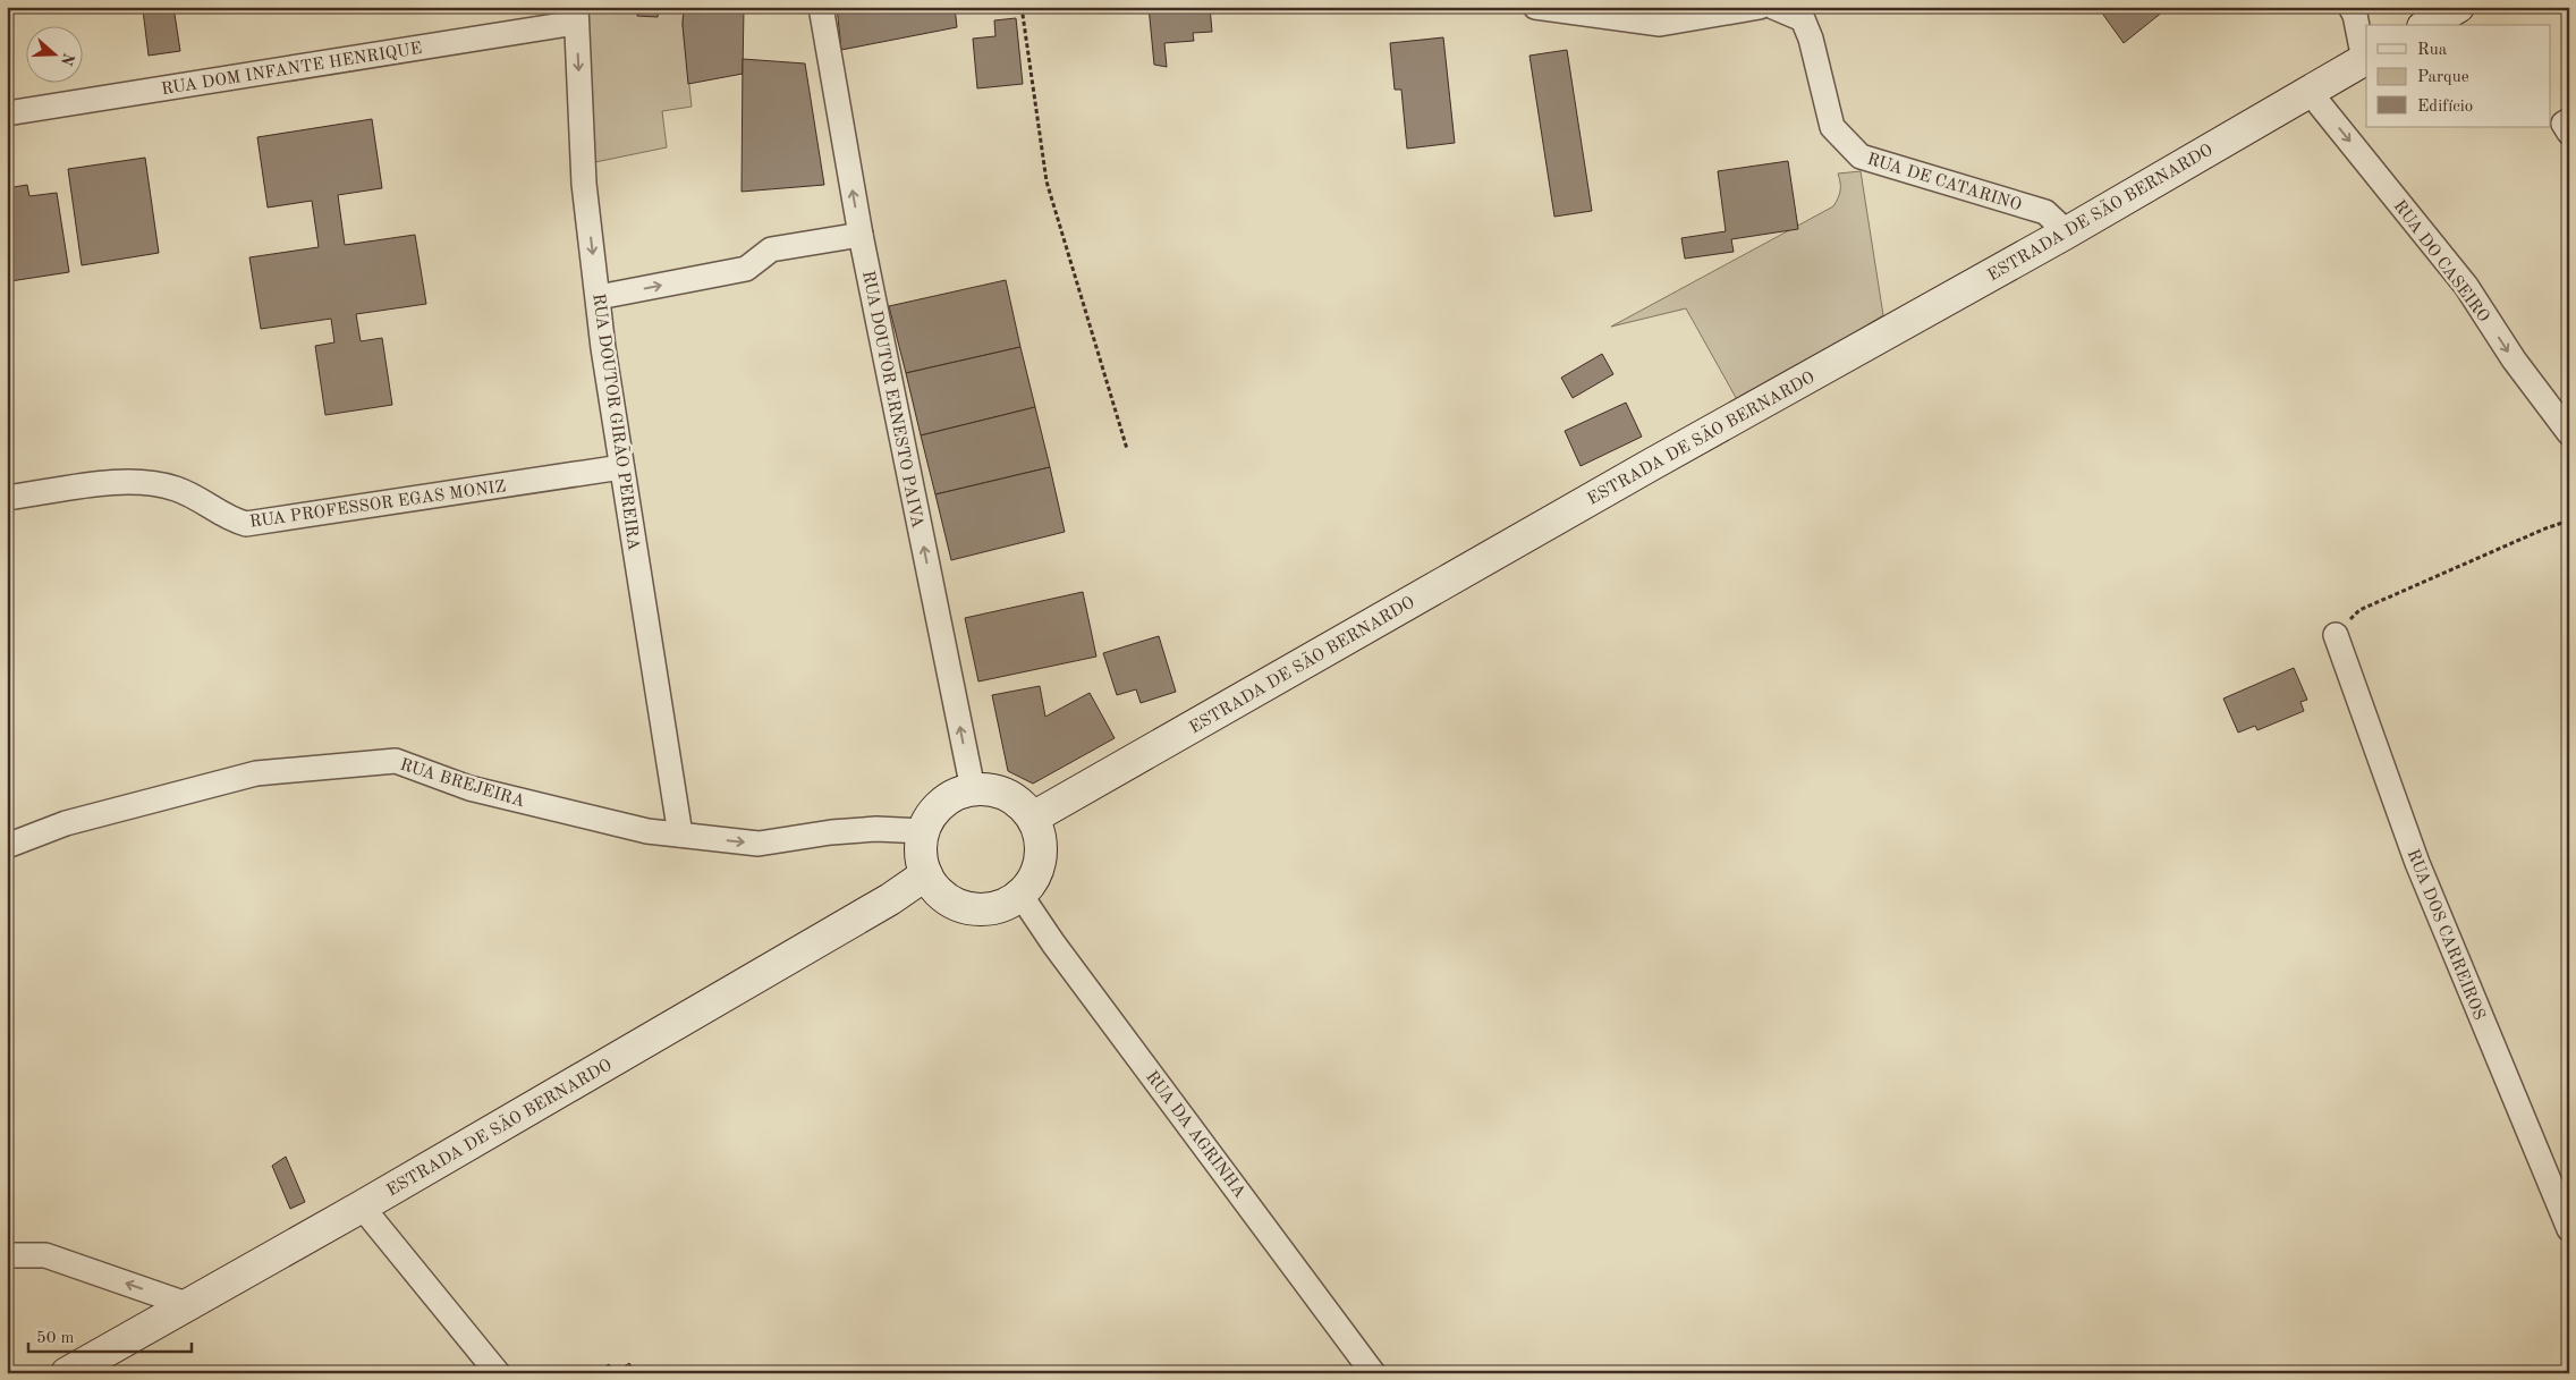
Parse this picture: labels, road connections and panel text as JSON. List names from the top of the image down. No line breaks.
{"streets":{"main road":["ESTRADA DE SÃO BERNARDO"],"street":["RUA DOM INFANTE HENRIQUE","RUA DE CATARINO","RUA DO CASEIRO","RUA DOUTOR ERNESTO PAIVA","RUA DOUTOR GIRÃO PEREIRA","RUA PROFESSOR EGAS MONIZ","RUA BREJEIRA","RUA DOS CARREIROS","RUA DA AGRINHA"]},"crossings":[["RUA DOM INFANTE HENRIQUE","RUA DOUTOR GIRÃO PEREIRA"],["RUA DE CATARINO","ESTRADA DE SÃO BERNARDO"],["ESTRADA DE SÃO BERNARDO","RUA DO CASEIRO"],["ESTRADA DE SÃO BERNARDO","RUA DOUTOR ERNESTO PAIVA"],["ESTRADA DE SÃO BERNARDO","RUA BREJEIRA"],["ESTRADA DE SÃO BERNARDO","RUA DA AGRINHA"],["RUA DOUTOR ERNESTO PAIVA","RUA BREJEIRA"],["RUA DOUTOR ERNESTO PAIVA","RUA DA AGRINHA"],["RUA DOUTOR GIRÃO PEREIRA","RUA PROFESSOR EGAS MONIZ"],["RUA DOUTOR GIRÃO PEREIRA","RUA BREJEIRA"],["RUA BREJEIRA","RUA DA AGRINHA"]],"one_way":["RUA DO CASEIRO","RUA DOUTOR ERNESTO PAIVA"],"legend":["Rua","Parque","Edifício"],"scale_bar":"50 m","north":"right"}
